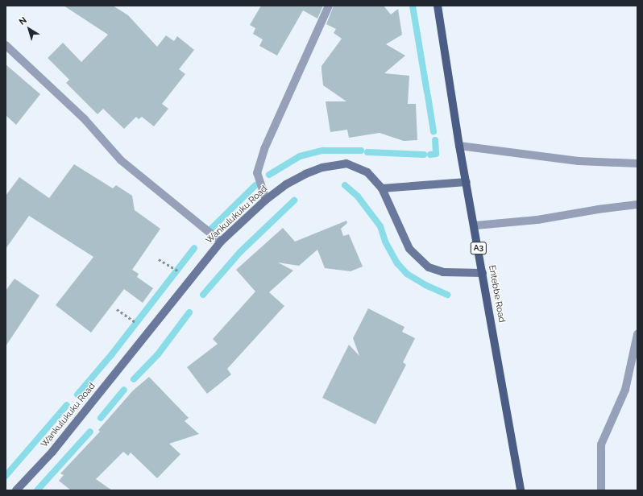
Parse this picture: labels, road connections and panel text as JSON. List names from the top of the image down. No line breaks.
{"streets":{"main road":["Wankulukuku Road","A3","Entebbe Road"]},"crossings":[["Wankulukuku Road","Entebbe Road"]],"north":"top left"}
